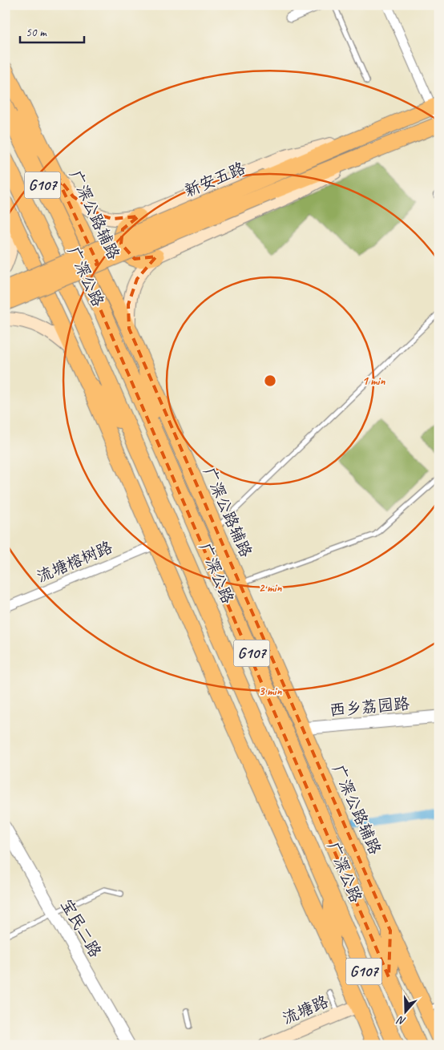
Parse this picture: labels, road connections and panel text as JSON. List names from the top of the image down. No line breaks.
{"streets":{"highway":["G107","广深公路"],"main road":["新安五路","广深公路辅路","流塘路"],"street":["流塘榕树路","西乡荔园路","宝民二路"]},"crossings":[["广深公路辅路","西乡荔园路"]],"scale_bar":"50 m","north":"bottom","rings":["1 min","2 min","3 min"]}
